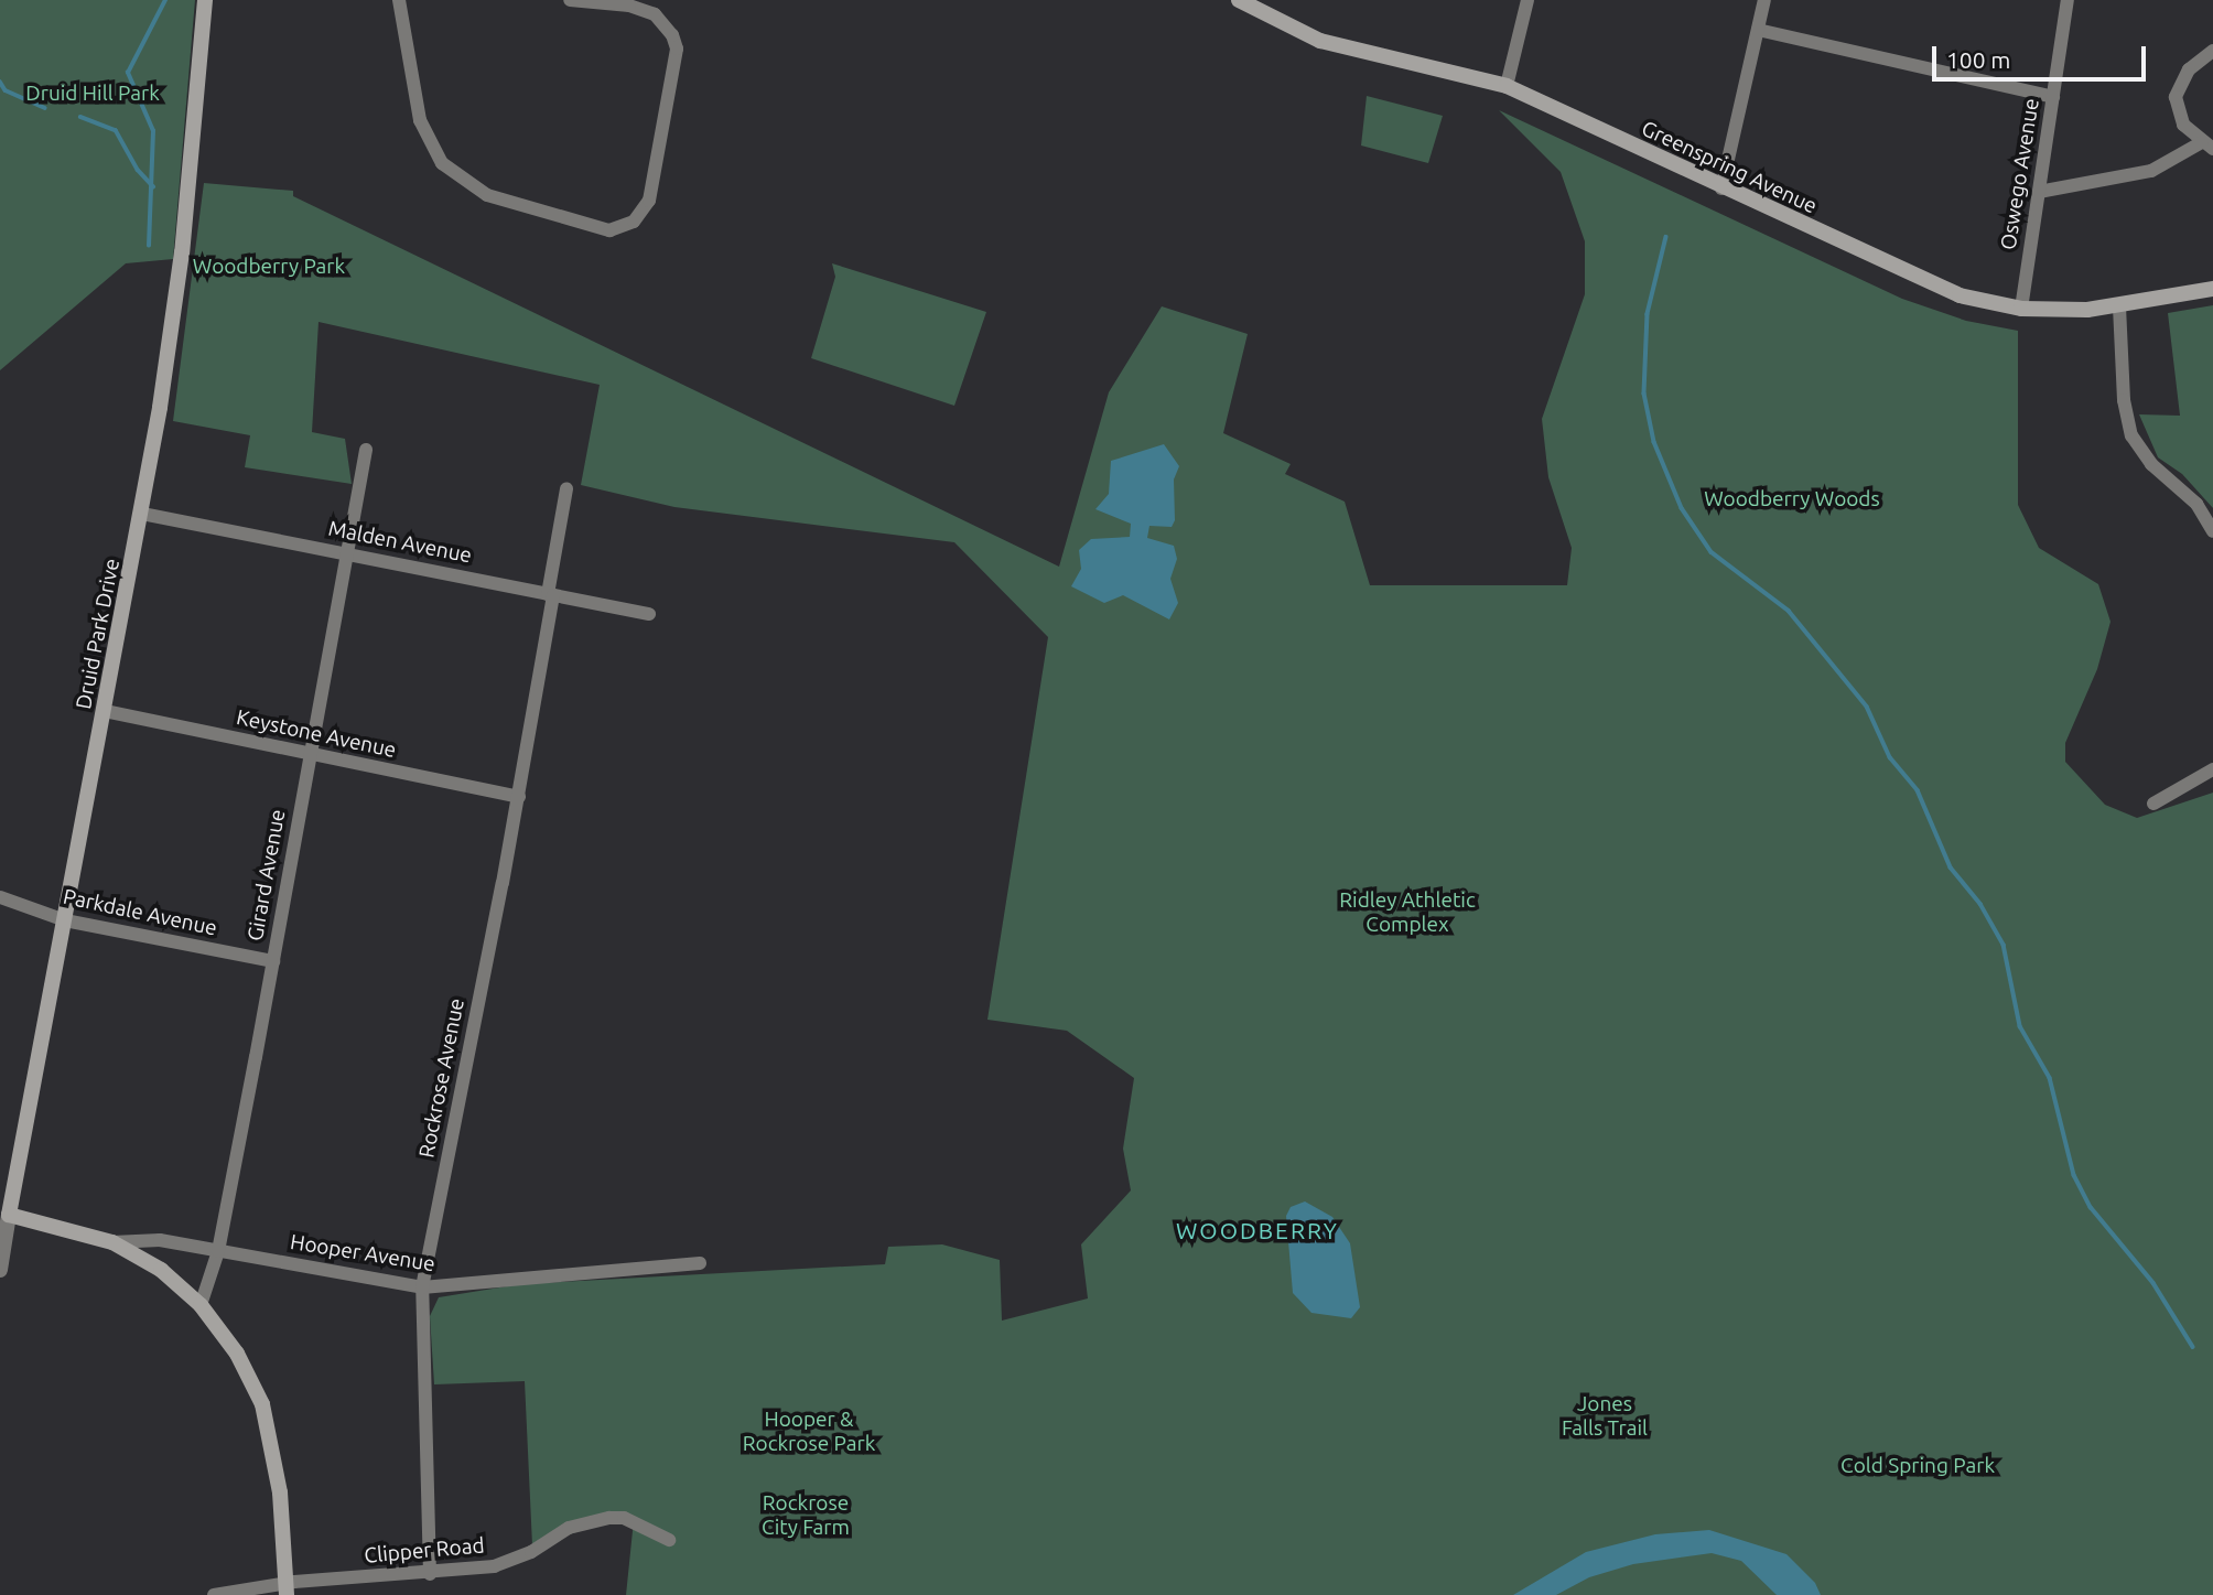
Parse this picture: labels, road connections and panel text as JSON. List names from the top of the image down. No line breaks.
{"streets":{"main road":["Greenspring Avenue","Druid Park Drive"],"street":["Oswego Avenue","Malden Avenue","Keystone Avenue","Girard Avenue","Parkdale Avenue","Rockrose Avenue","Hooper Avenue","Clipper Road"]},"crossings":[["Greenspring Avenue","Oswego Avenue"],["Malden Avenue","Druid Park Drive"],["Malden Avenue","Girard Avenue"],["Malden Avenue","Rockrose Avenue"],["Druid Park Drive","Keystone Avenue"],["Druid Park Drive","Parkdale Avenue"],["Keystone Avenue","Girard Avenue"],["Keystone Avenue","Rockrose Avenue"],["Girard Avenue","Parkdale Avenue"],["Girard Avenue","Hooper Avenue"],["Rockrose Avenue","Hooper Avenue"],["Rockrose Avenue","Clipper Road"]],"districts":["WOODBERRY"],"parks":["Druid Hill Park","Woodberry Park","Woodberry Woods","Ridley Athletic Complex","Jones Falls Trail","Hooper & Rockrose Park","Cold Spring Park","Rockrose City Farm"],"scale_bar":"100 m"}
